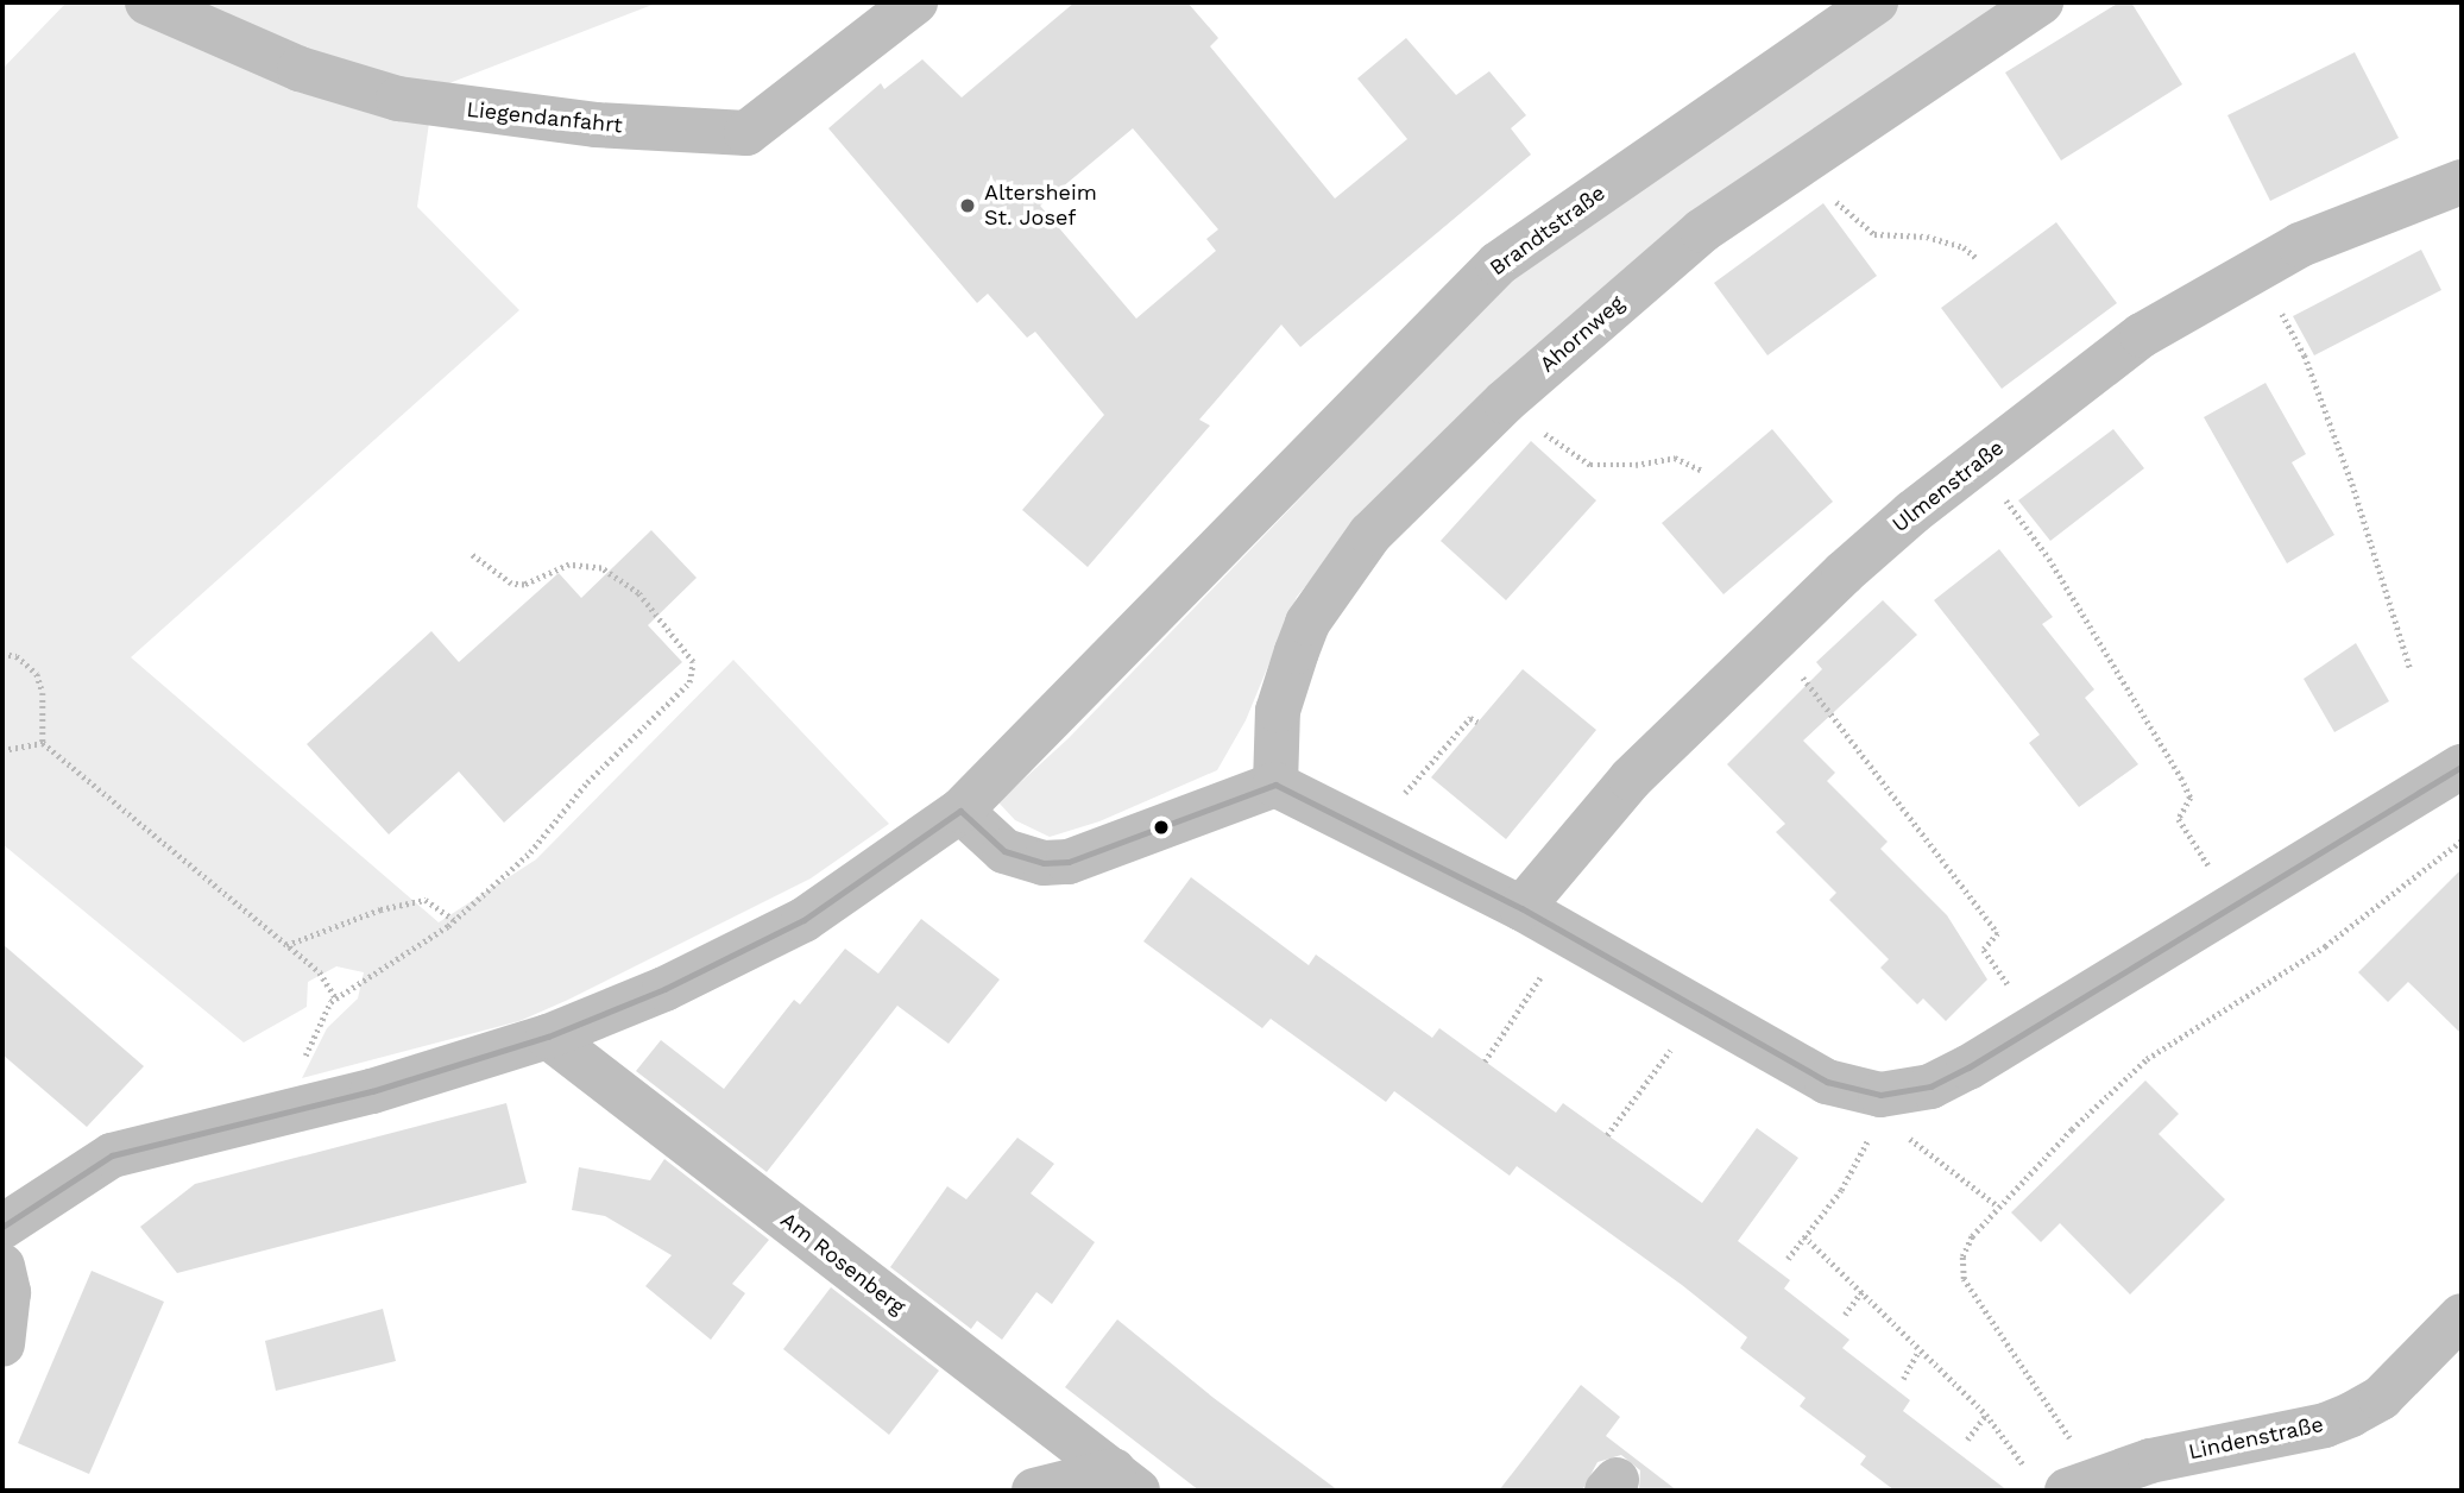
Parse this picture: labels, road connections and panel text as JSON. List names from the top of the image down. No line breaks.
{"streets":{"street":["Liegendanfahrt","Brandtstraße","Ahornweg","Ulmenstraße","Am Rosenberg","Lindenstraße"]},"crossings":[["Brandtstraße","Am Rosenberg"]],"places":["Altersheim St. Josef"]}
